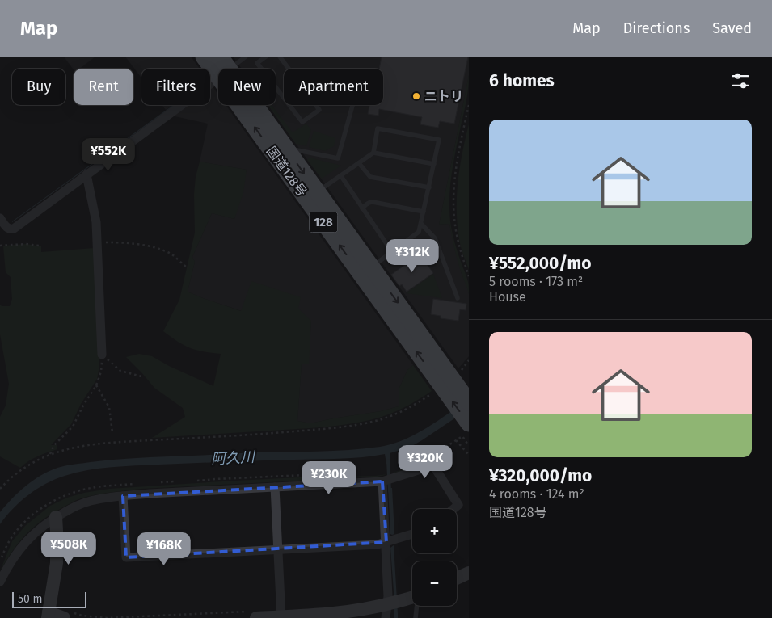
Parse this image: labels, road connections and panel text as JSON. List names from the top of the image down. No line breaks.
{"streets":{"highway":["国道128号","128"]},"water":["阿久川"],"places":["ニトリ"],"scale_bar":"50 m","page":{"header":"Map","nav":["Map","Directions","Saved"],"heading":"6 homes","chip":["Buy","Rent","Filters","New","Apartment"],"list":[{"name":"¥552,000/mo","note":"5 rooms · 173 m² · House"},{"name":"¥320,000/mo","note":"4 rooms · 124 m² · 国道128号"}],"price":["¥552K","¥312K","¥320K","¥230K","¥508K","¥168K"],"map_buttons":["+","−"],"scale":"50 m"}}
